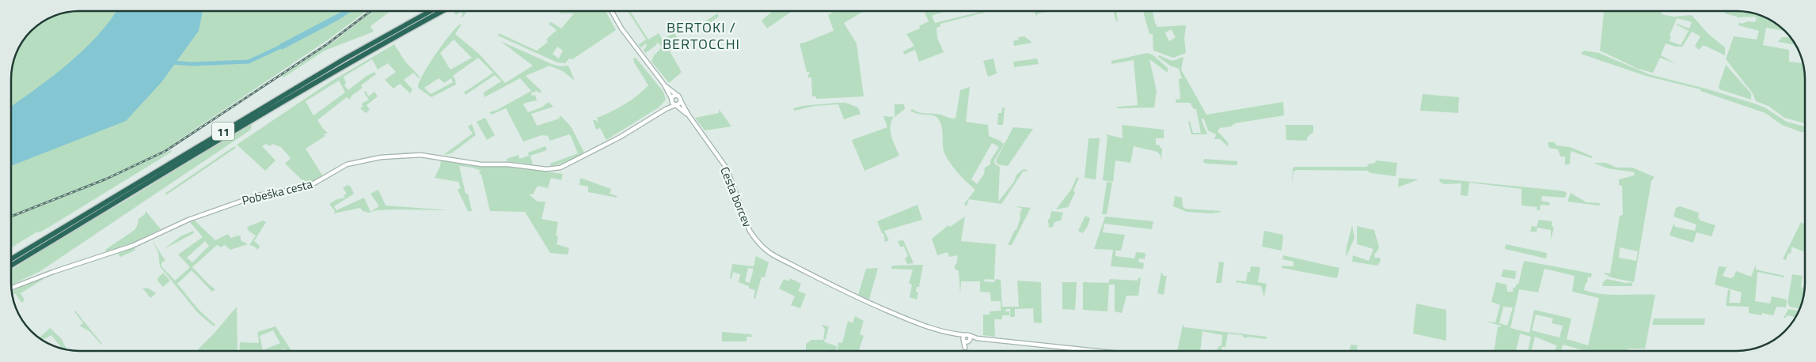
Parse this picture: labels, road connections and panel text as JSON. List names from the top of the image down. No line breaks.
{"streets":{"highway":["11"],"street":["Pobeška cesta","Cesta borcev"]},"districts":["BERTOKI / BERTOCCHI"]}
